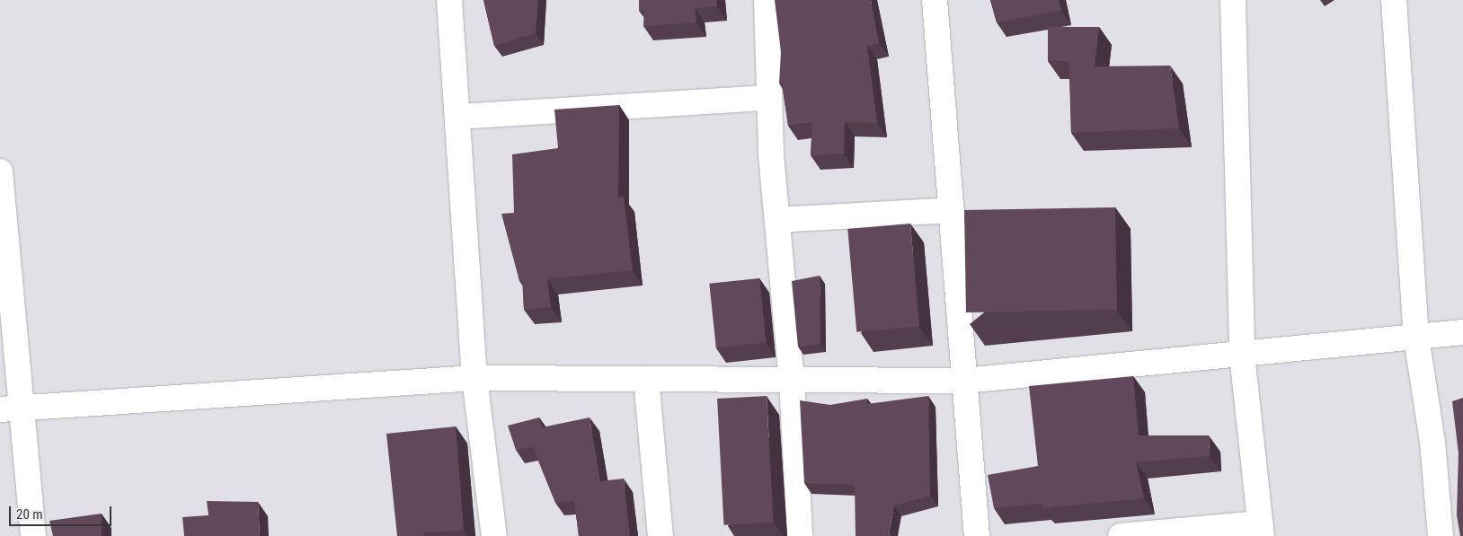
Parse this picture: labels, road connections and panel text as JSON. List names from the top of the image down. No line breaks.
{"scale_bar":"20 m"}
